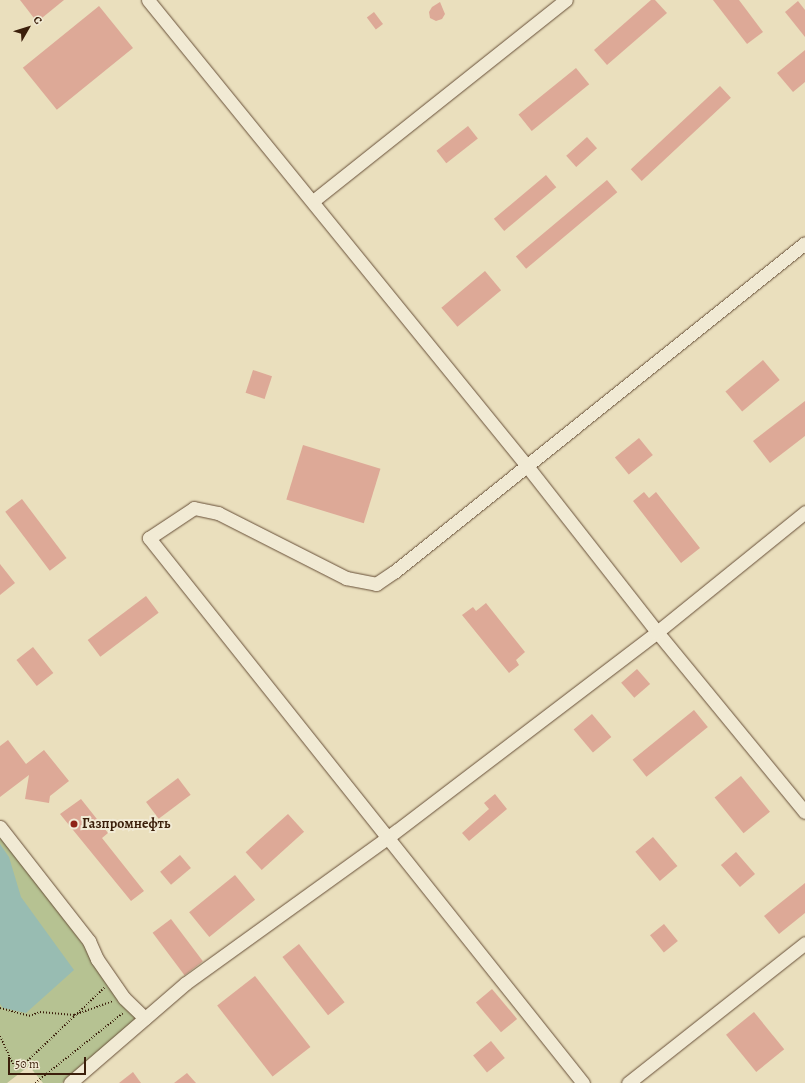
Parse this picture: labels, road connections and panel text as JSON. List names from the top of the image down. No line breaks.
{"places":["Газпромнефть"],"scale_bar":"50 m","north":"top right"}
